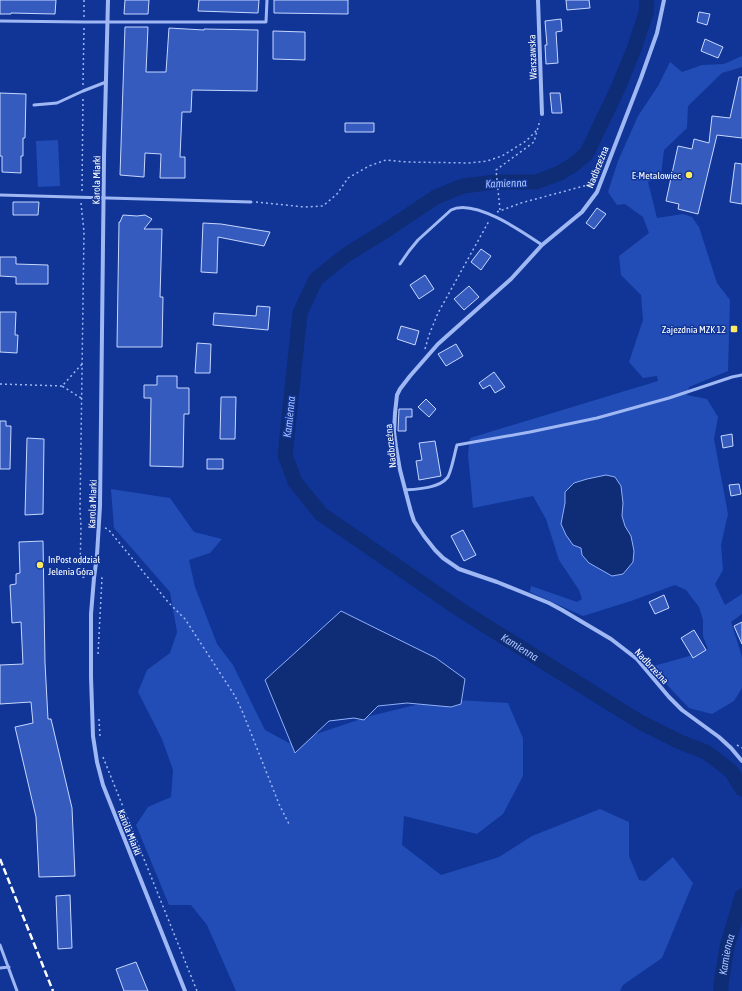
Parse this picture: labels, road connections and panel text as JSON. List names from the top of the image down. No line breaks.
{"streets":{"street":["Warszawska","Nadbrzeżna","Karola Miarki"]},"water":["Kamienna"],"places":{"other":["E-Metalowiec","InPost oddział Jelenia Góra"],"transit":["Zajezdnia MZK 12"]}}
